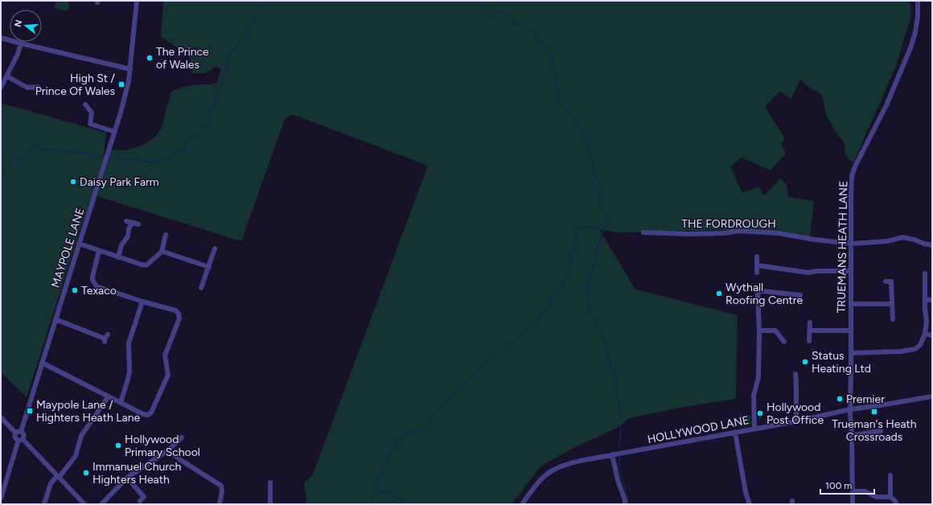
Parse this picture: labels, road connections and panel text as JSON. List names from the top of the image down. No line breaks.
{"streets":{"street":["THE FORDROUGH","TRUEMANS HEATH LANE","MAYPOLE LANE","HOLLYWOOD LANE"]},"crossings":[["THE FORDROUGH","TRUEMANS HEATH LANE"],["TRUEMANS HEATH LANE","HOLLYWOOD LANE"]],"places":{"other":["The Prince of Wales","Daisy Park Farm","Texaco","Wythall Roofing Centre","Status Heating Ltd","Premier","Hollywood Post Office","Hollywood Primary School","Immanuel Church Highters Heath"],"transit":["High St / Prince Of Wales","Maypole Lane / Highters Heath Lane","Trueman's Heath Crossroads"]},"scale_bar":"100 m","north":"left"}
